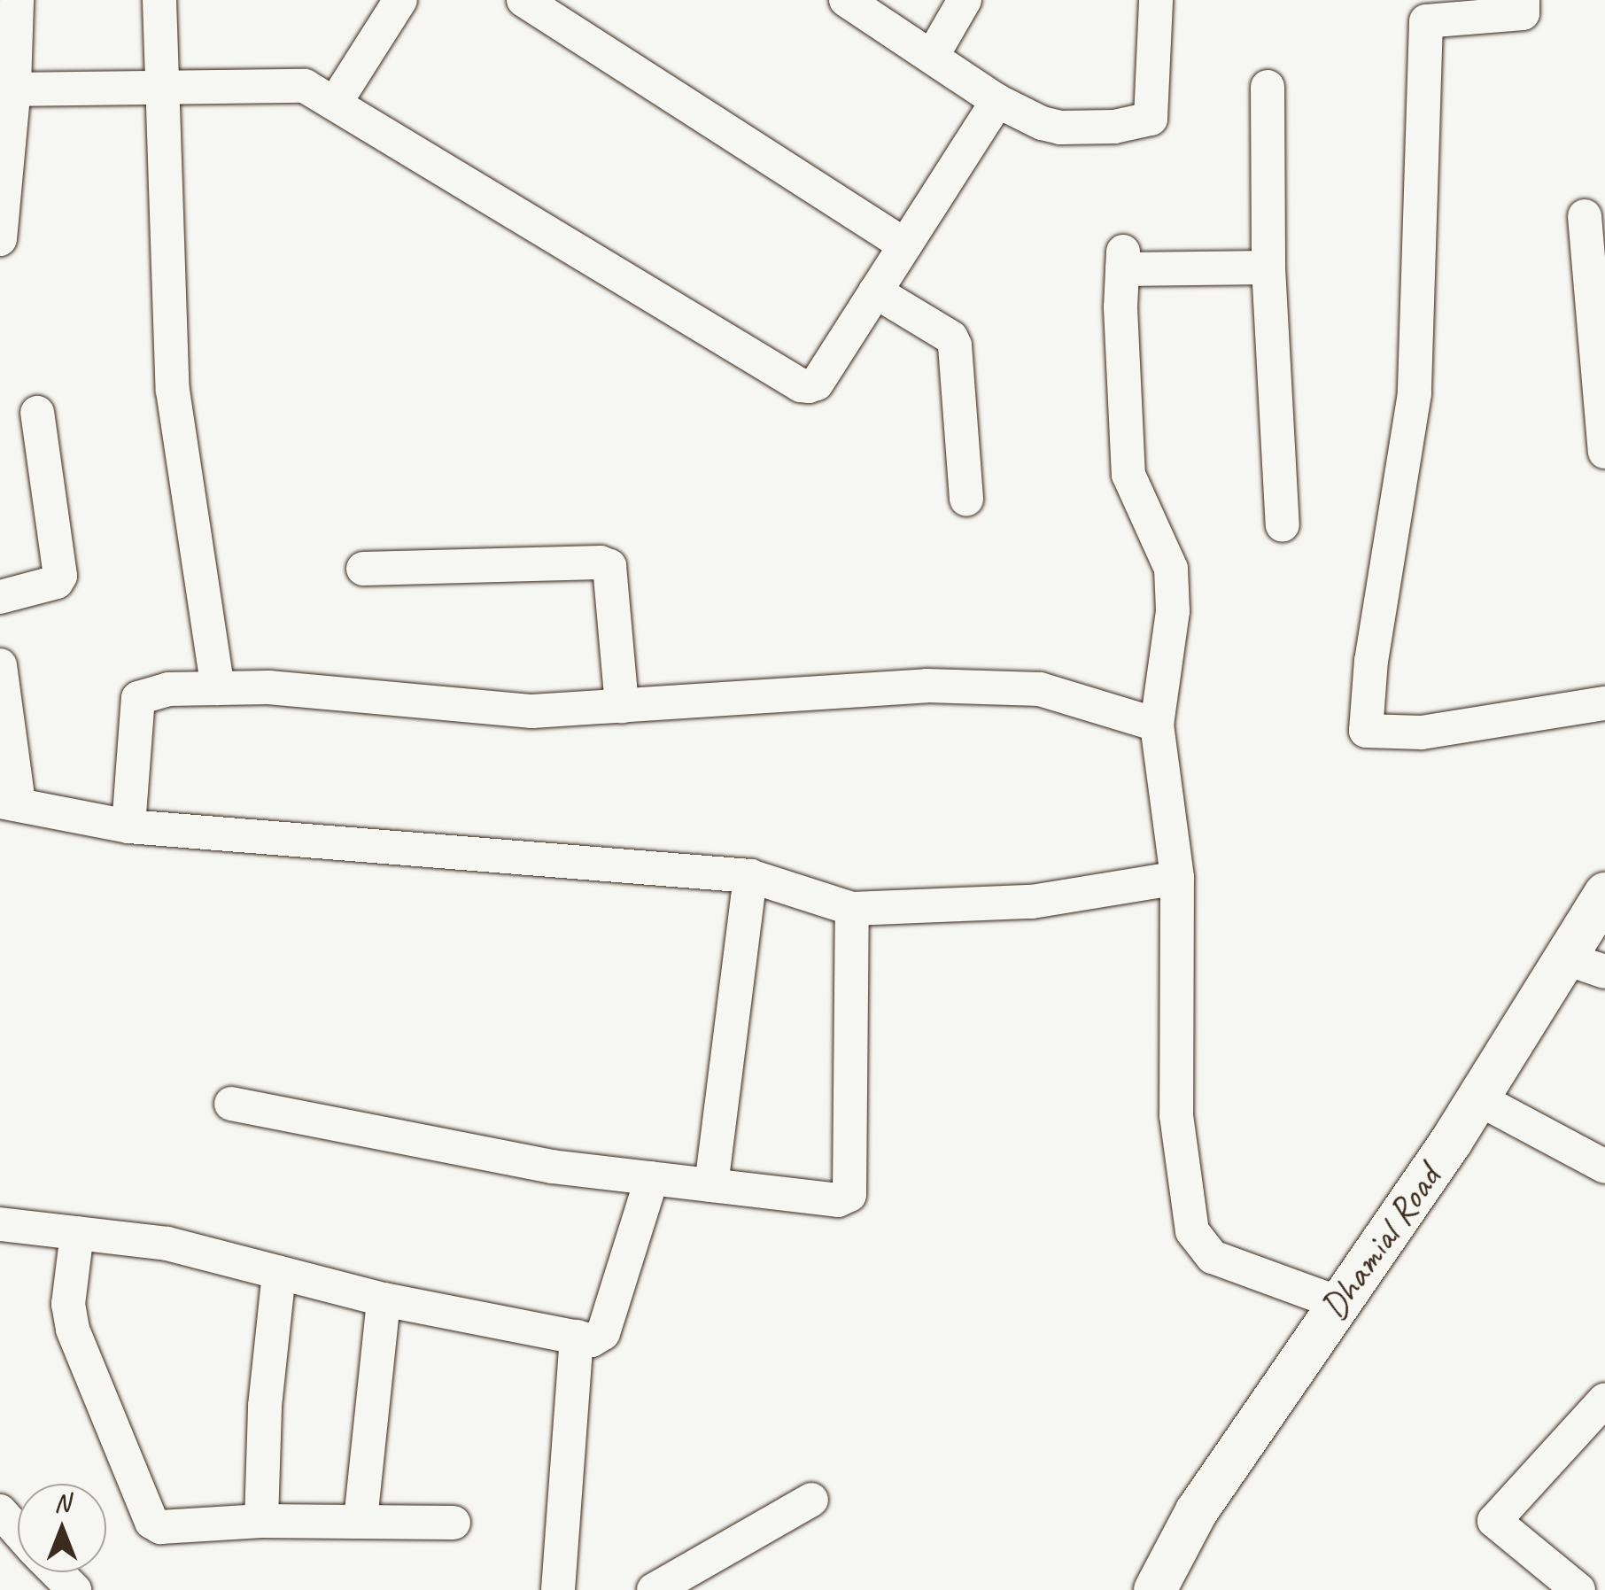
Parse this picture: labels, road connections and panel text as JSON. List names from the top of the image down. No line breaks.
{"streets":{"main road":["Dhamial Road"]},"north":"top"}
